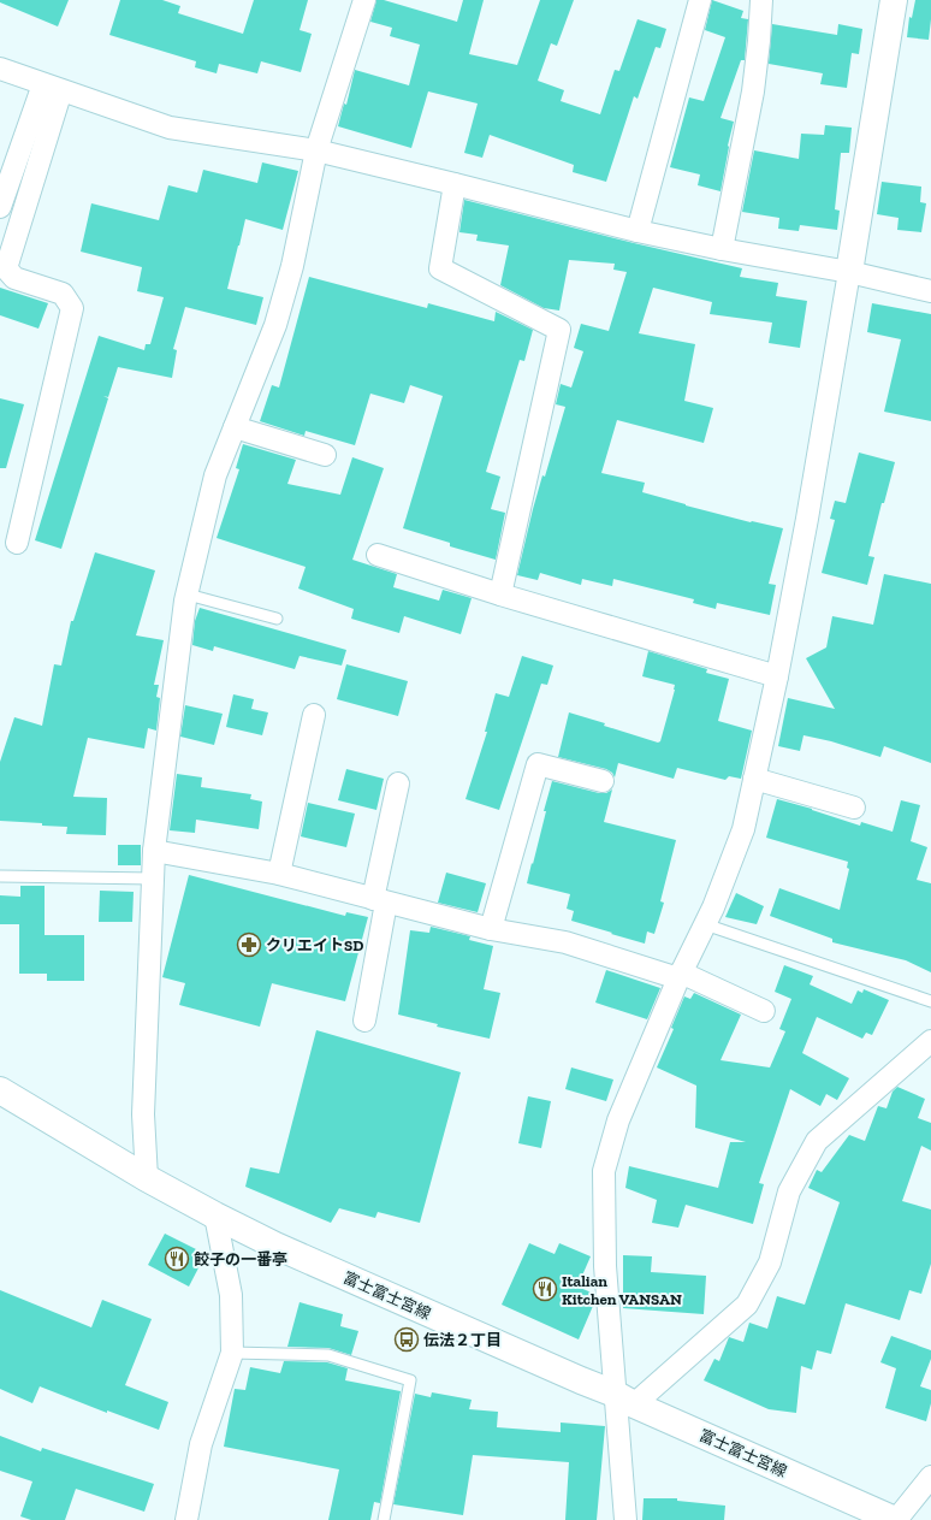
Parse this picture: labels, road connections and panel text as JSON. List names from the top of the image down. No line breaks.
{"streets":{"main road":["富士富士宮線"]},"places":{"pharmacy":["クリエイトSD"],"restaurant":["餃子の一番亭","Italian Kitchen VANSAN"],"bus stop":["伝法２丁目"]}}
